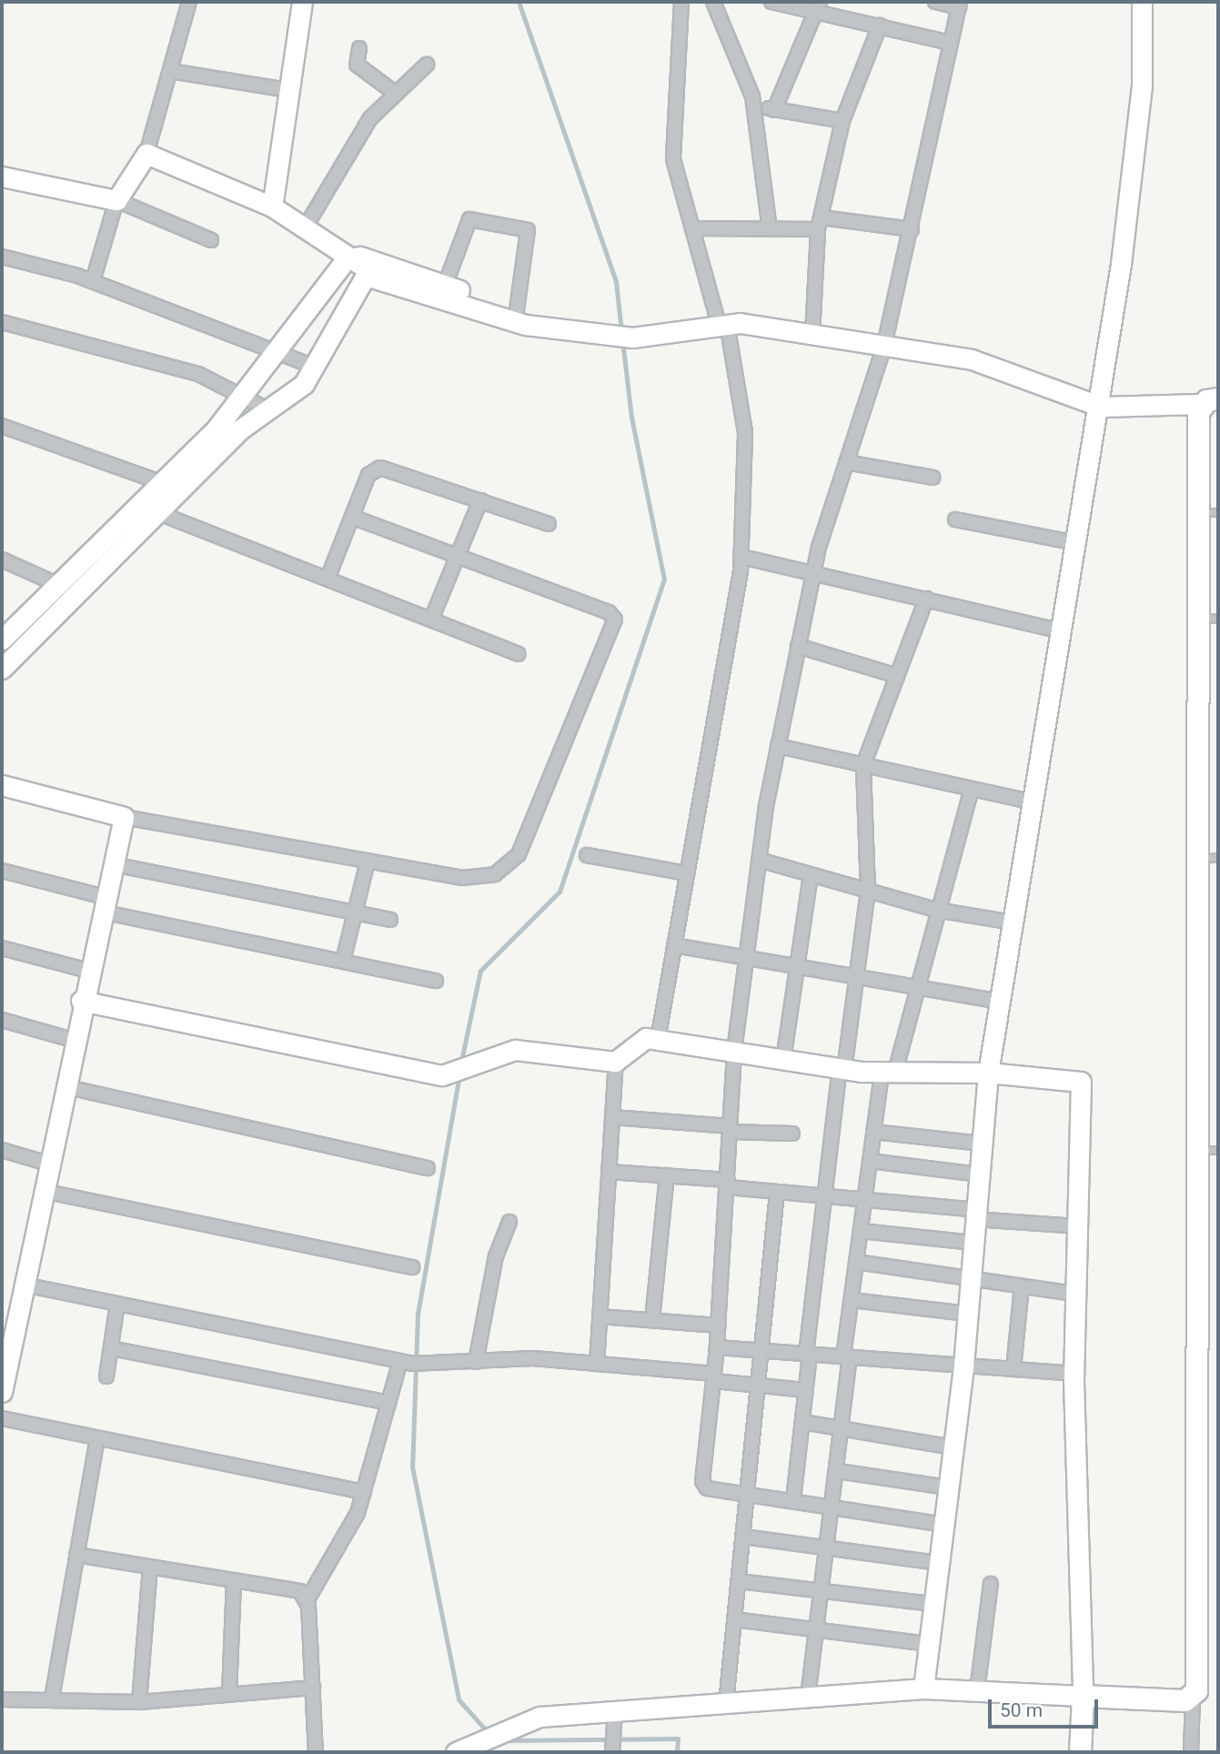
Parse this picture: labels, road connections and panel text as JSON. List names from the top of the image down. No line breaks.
{"scale_bar":"50 m"}
